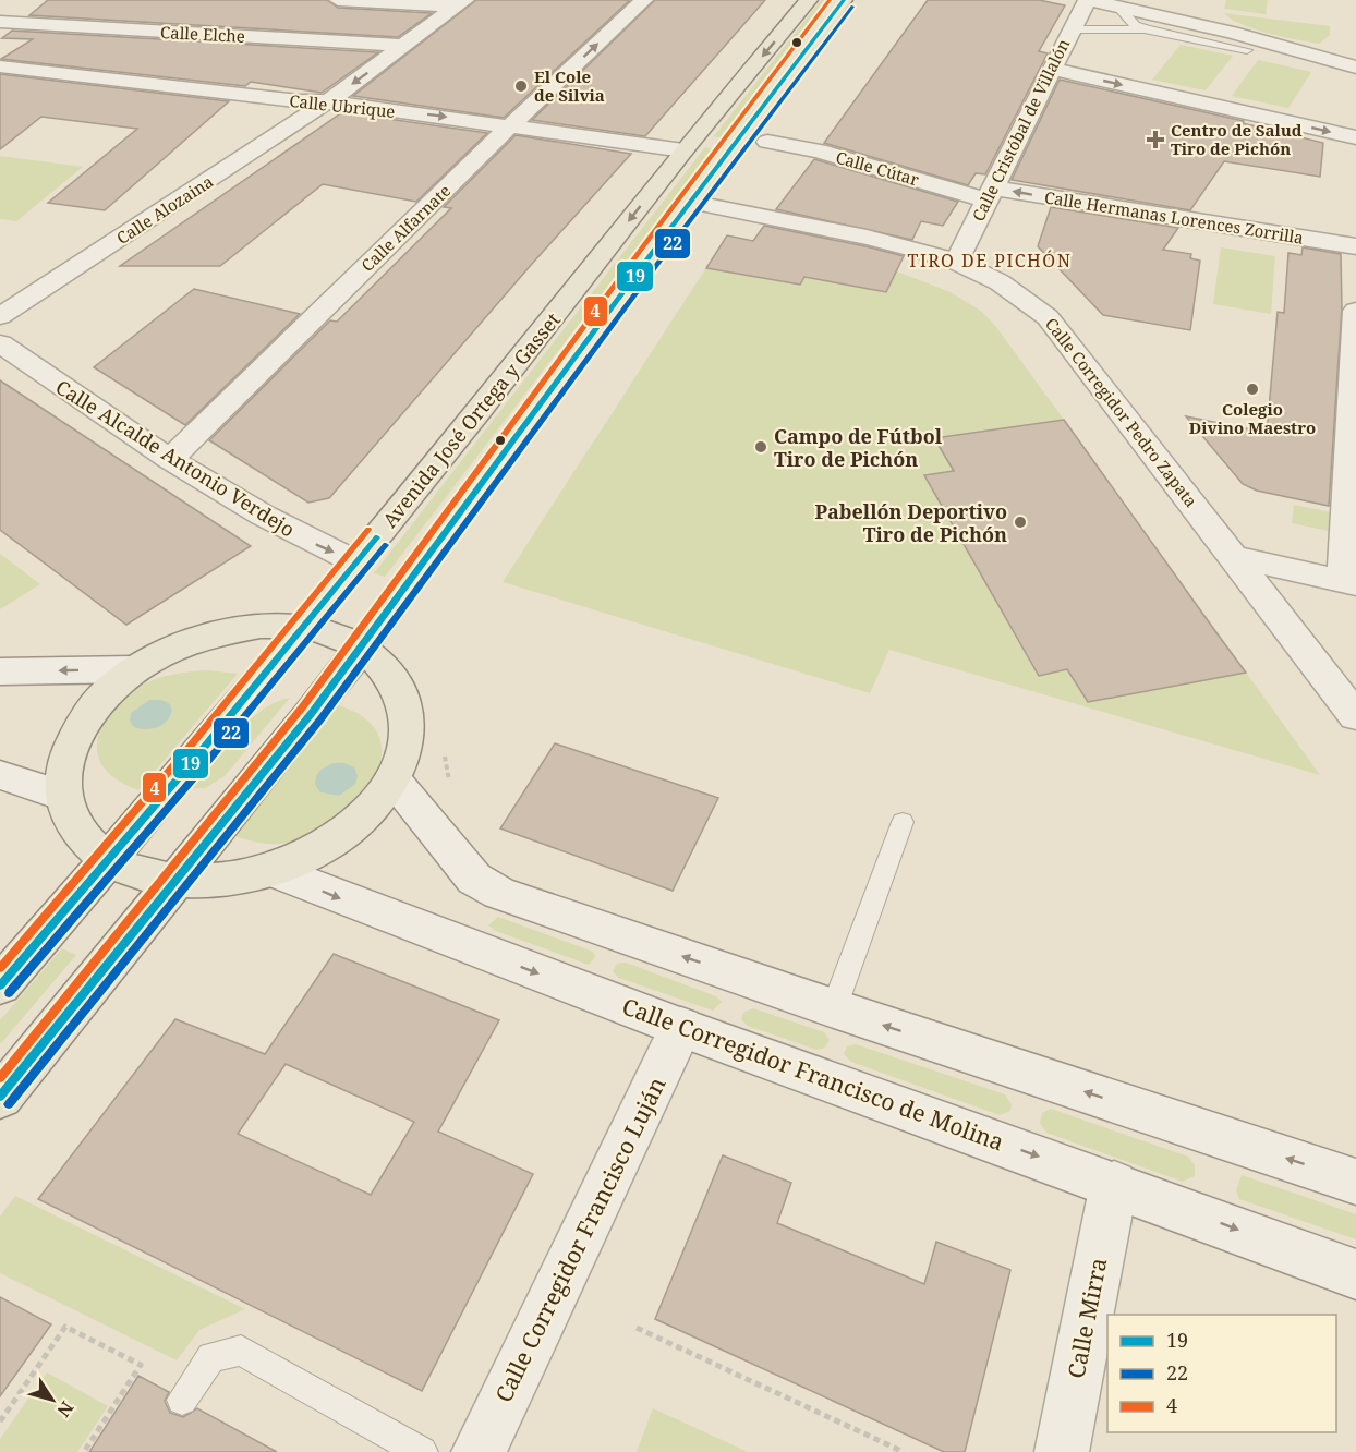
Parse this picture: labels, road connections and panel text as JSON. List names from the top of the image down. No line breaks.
{"streets":{"main road":["Avenida José Ortega y Gasset"],"street":["Calle Elche","Calle Ubrique","Calle Cristóbal de Villalón","Calle Cútar","Calle Alozaina","Calle Hermanas Lorences Zorrilla","Calle Alfarnate","Calle Corregidor Pedro Zapata","Calle Alcalde Antonio Verdejo","Calle Corregidor Francisco de Molina","Calle Corregidor Francisco Luján","Calle Mirra"]},"crossings":[["Calle Elche","Calle Alozaina"],["Calle Ubrique","Calle Alozaina"],["Calle Ubrique","Calle Alfarnate"],["Calle Ubrique","Avenida José Ortega y Gasset"],["Calle Cristóbal de Villalón","Calle Cútar"],["Calle Cristóbal de Villalón","Calle Hermanas Lorences Zorrilla"],["Calle Cristóbal de Villalón","Calle Corregidor Pedro Zapata"],["Calle Cútar","Calle Hermanas Lorences Zorrilla"],["Calle Alfarnate","Calle Alcalde Antonio Verdejo"],["Calle Corregidor Pedro Zapata","Avenida José Ortega y Gasset"],["Avenida José Ortega y Gasset","Calle Alcalde Antonio Verdejo"],["Calle Corregidor Francisco de Molina","Calle Corregidor Francisco Luján"],["Calle Corregidor Francisco de Molina","Calle Mirra"]],"one_way":["Calle Alcalde Antonio Verdejo"],"districts":["TIRO DE PICHÓN"],"places":{"other":["El Cole de Silvia","Colegio Divino Maestro","Campo de Fútbol Tiro de Pichón","Pabellón Deportivo Tiro de Pichón"],"health":["Centro de Salud Tiro de Pichón"]},"lines":["transit line 19","transit line 4","transit line 22"],"legend":["19","22","4"],"north":"bottom right"}
